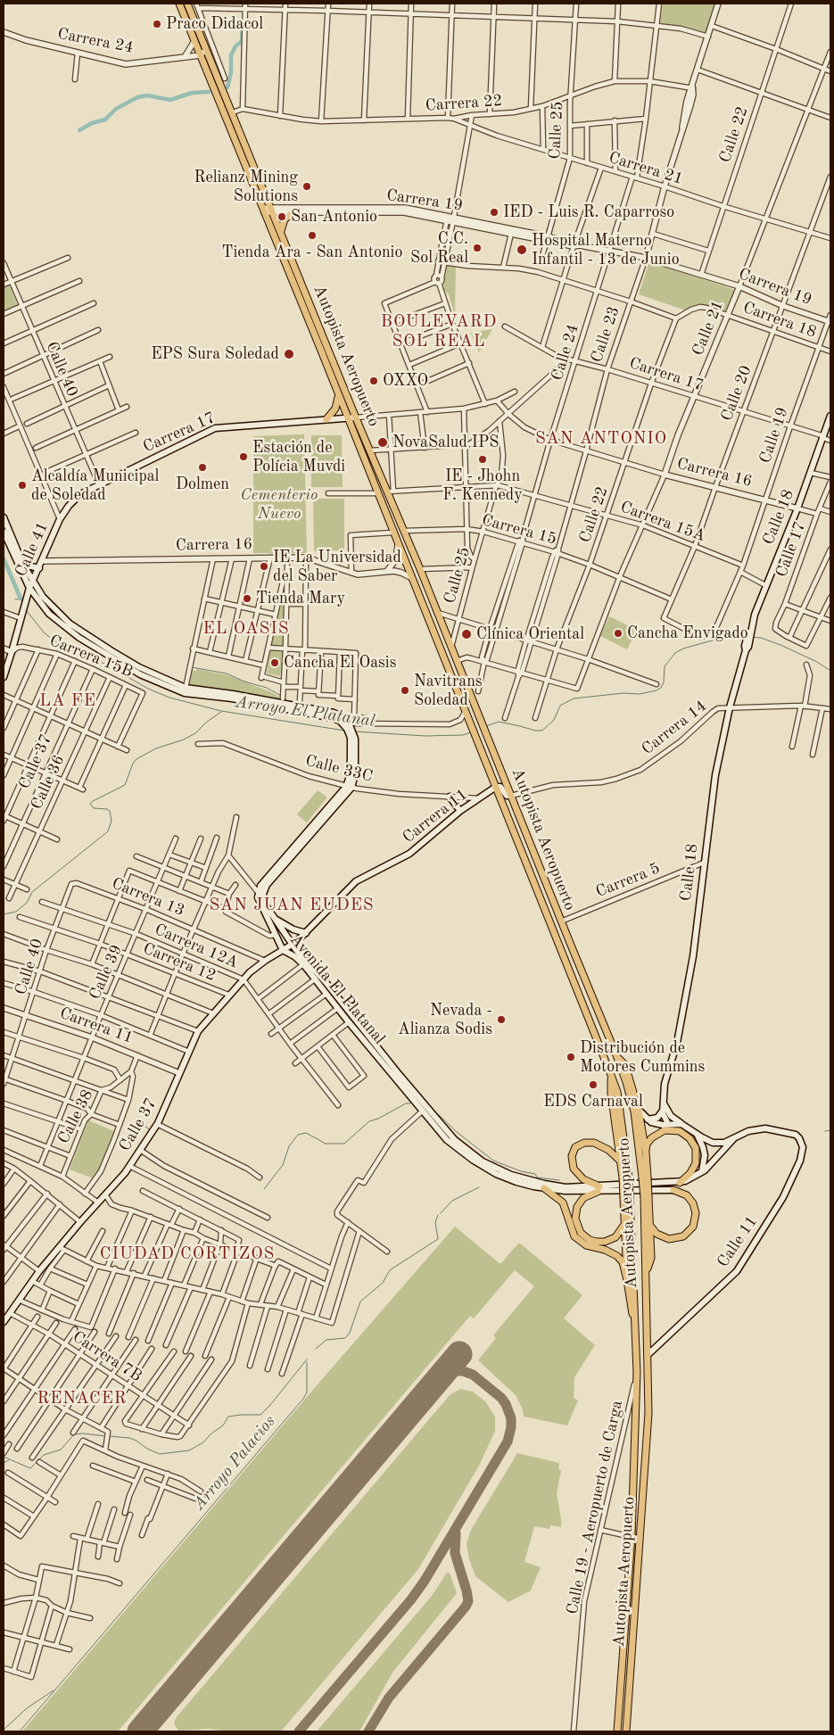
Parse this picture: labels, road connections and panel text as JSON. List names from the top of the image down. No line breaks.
{"streets":{"highway":["Autopista Aeropuerto"],"main road":["Carrera 17","Calle 18","Calle 41","Calle 37","Carrera 11","Avenida El Platanal","Calle 11"],"street":["Carrera 24","Carrera 22","Calle 25","Calle 22","Carrera 21","Carrera 19","Carrera 18","Calle 21","Calle 23","Calle 24","Calle 40","Calle 20","Calle 19","Carrera 16","Carrera 15A","Carrera 15","Calle 17","Carrera 15B","Carrera 14","Calle 33C","Calle 36","Carrera 5","Carrera 13","Carrera 12A","Carrera 12","Calle 39","Calle 38","Carrera 7B","Calle 19 - Aeropuerto de Carga"]},"crossings":[["Carrera 24","Autopista Aeropuerto"],["Carrera 22","Calle 25"],["Carrera 22","Carrera 21"],["Carrera 22","Calle 23"],["Carrera 22","Calle 24"],["Calle 25","Carrera 21"],["Calle 25","Carrera 19"],["Calle 25","Autopista Aeropuerto"],["Calle 25","Carrera 15A"],["Calle 25","Carrera 15"],["Calle 22","Carrera 21"],["Calle 22","Carrera 19"],["Calle 22","Carrera 18"],["Calle 22","Calle 21"],["Calle 22","Carrera 17"],["Calle 22","Carrera 16"],["Calle 22","Carrera 15A"],["Calle 22","Carrera 15"],["Carrera 21","Calle 21"],["Carrera 21","Calle 23"],["Carrera 21","Calle 24"],["Carrera 21","Calle 20"],["Carrera 19","Calle 21"],["Carrera 19","Calle 23"],["Carrera 19","Calle 24"],["Carrera 19","Autopista Aeropuerto"],["Carrera 19","Calle 20"],["Carrera 19","Calle 19"],["Carrera 18","Calle 21"],["Carrera 18","Calle 20"],["Carrera 18","Calle 19"],["Calle 21","Carrera 17"],["Calle 21","Carrera 16"],["Calle 21","Carrera 15A"],["Calle 21","Carrera 15"],["Calle 23","Carrera 17"],["Calle 23","Carrera 16"],["Calle 23","Carrera 15A"],["Calle 23","Carrera 15"],["Calle 24","Carrera 17"],["Calle 24","Carrera 16"],["Calle 24","Carrera 15A"],["Calle 24","Carrera 15"],["Autopista Aeropuerto","Carrera 17"],["Autopista Aeropuerto","Carrera 16"],["Autopista Aeropuerto","Carrera 15A"],["Autopista Aeropuerto","Carrera 15"],["Autopista Aeropuerto","Carrera 14"],["Autopista Aeropuerto","Carrera 11"],["Autopista Aeropuerto","Carrera 5"],["Autopista Aeropuerto","Calle 11"],["Autopista Aeropuerto","Calle 19 - Aeropuerto de Carga"],["Calle 40","Carrera 17"],["Calle 40","Carrera 11"],["Calle 40","Carrera 13"],["Calle 40","Carrera 12A"],["Calle 40","Carrera 12"],["Carrera 17","Calle 20"],["Carrera 17","Calle 19"],["Carrera 17","Calle 18"],["Carrera 17","Calle 41"],["Calle 20","Calle 19"],["Calle 20","Carrera 16"],["Calle 20","Carrera 15A"],["Calle 20","Carrera 15"],["Calle 19","Carrera 16"],["Calle 19","Carrera 15A"],["Carrera 16","Calle 18"],["Carrera 16","Calle 41"],["Carrera 16","Calle 17"],["Calle 18","Carrera 14"],["Calle 18","Carrera 5"],["Calle 41","Carrera 15B"],["Carrera 15B","Calle 37"],["Carrera 15B","Calle 36"],["Calle 37","Carrera 11"],["Calle 37","Carrera 13"],["Calle 37","Carrera 12A"],["Calle 37","Carrera 12"],["Calle 37","Avenida El Platanal"],["Calle 37","Carrera 7B"],["Calle 33C","Carrera 11"],["Calle 33C","Avenida El Platanal"],["Carrera 11","Calle 39"],["Carrera 11","Avenida El Platanal"],["Carrera 11","Calle 38"],["Carrera 13","Calle 39"],["Carrera 12A","Calle 39"],["Carrera 12","Calle 39"],["Avenida El Platanal","Calle 11"]],"districts":["BOULEVARD SOL REAL","SAN ANTONIO","EL OASIS","LA FE","SAN JUAN EUDES","CIUDAD CORTIZOS","RENACER"],"water":["Arroyo El Platanal","Arroyo Palacios"],"parks":["Cementerio Nuevo"],"places":["Praco Didacol","Relianz Mining Solutions","IED - Luis R. Caparroso","San Antonio","Tienda Ara - San Antonio","C.C. Sol Real","Hospital Materno Infantil - 13 de Junio","EPS Sura Soledad","OXXO","NovaSalud IPS","Estación de Polícia Muvdi","IE - Jhohn F. Kennedy","Dolmen","Alcaldía Municipal de Soledad","IE La Universidad del Saber","Tienda Mary","Cancha Envigado","Clínica Oriental","Cancha El Oasis","Navitrans Soledad","Nevada - Alianza Sodis","Distribución de Motores Cummins","EDS Carnaval"]}
